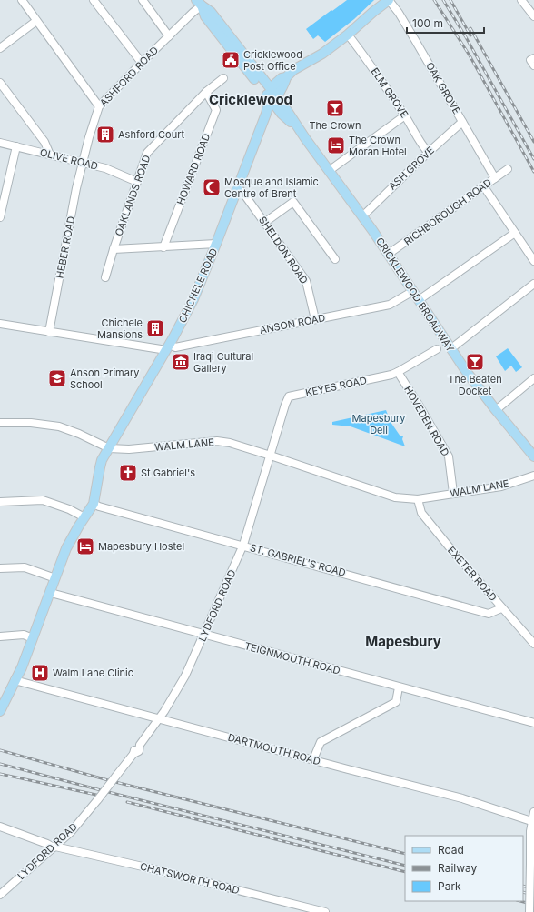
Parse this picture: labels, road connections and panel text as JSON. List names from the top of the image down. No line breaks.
{"streets":{"main road":["CHICHELE ROAD","CRICKLEWOOD BROADWAY"],"street":["ASHFORD ROAD","OAK GROVE","ELM GROVE","OLIVE ROAD","ASH GROVE","HOWARD ROAD","OAKLANDS ROAD","RICHBOROUGH ROAD","HEBER ROAD","SHELDON ROAD","ANSON ROAD","KEYES ROAD","HOVEDEN ROAD","WALM LANE","ST. GABRIEL'S ROAD","EXETER ROAD","LYDFORD ROAD","TEIGNMOUTH ROAD","DARTMOUTH ROAD","CHATSWORTH ROAD"]},"crossings":[["ASHFORD ROAD","OLIVE ROAD"],["ASHFORD ROAD","HEBER ROAD"],["ASHFORD ROAD","CRICKLEWOOD BROADWAY"],["OAK GROVE","ASH GROVE"],["OAK GROVE","RICHBOROUGH ROAD"],["ELM GROVE","ASH GROVE"],["ELM GROVE","CHICHELE ROAD"],["OLIVE ROAD","OAKLANDS ROAD"],["OLIVE ROAD","HEBER ROAD"],["ASH GROVE","CRICKLEWOOD BROADWAY"],["HOWARD ROAD","OAKLANDS ROAD"],["RICHBOROUGH ROAD","CRICKLEWOOD BROADWAY"],["HEBER ROAD","ANSON ROAD"],["SHELDON ROAD","CHICHELE ROAD"],["SHELDON ROAD","ANSON ROAD"],["CHICHELE ROAD","CRICKLEWOOD BROADWAY"],["CHICHELE ROAD","ANSON ROAD"],["CHICHELE ROAD","WALM LANE"],["CRICKLEWOOD BROADWAY","ANSON ROAD"],["KEYES ROAD","HOVEDEN ROAD"],["KEYES ROAD","WALM LANE"],["KEYES ROAD","LYDFORD ROAD"],["HOVEDEN ROAD","WALM LANE"],["WALM LANE","EXETER ROAD"],["WALM LANE","LYDFORD ROAD"],["ST. GABRIEL'S ROAD","EXETER ROAD"],["ST. GABRIEL'S ROAD","LYDFORD ROAD"],["LYDFORD ROAD","TEIGNMOUTH ROAD"],["LYDFORD ROAD","DARTMOUTH ROAD"],["LYDFORD ROAD","CHATSWORTH ROAD"]],"districts":["Cricklewood","Mapesbury"],"parks":["Mapesbury Dell"],"places":{"public building":["Cricklewood Post Office"],"bar":["The Crown","The Beaten Docket"],"building":["Ashford Court","Chichele Mansions"],"hotel":["The Crown Moran Hotel","Mapesbury Hostel"],"mosque":["Mosque and Islamic Centre of Brent"],"museum":["Iraqi Cultural Gallery"],"school or university":["Anson Primary School"],"church":["St Gabriel's"],"hospital":["Walm Lane Clinic"]},"legend":["Road","Railway","Park"],"scale_bar":"100 m"}
